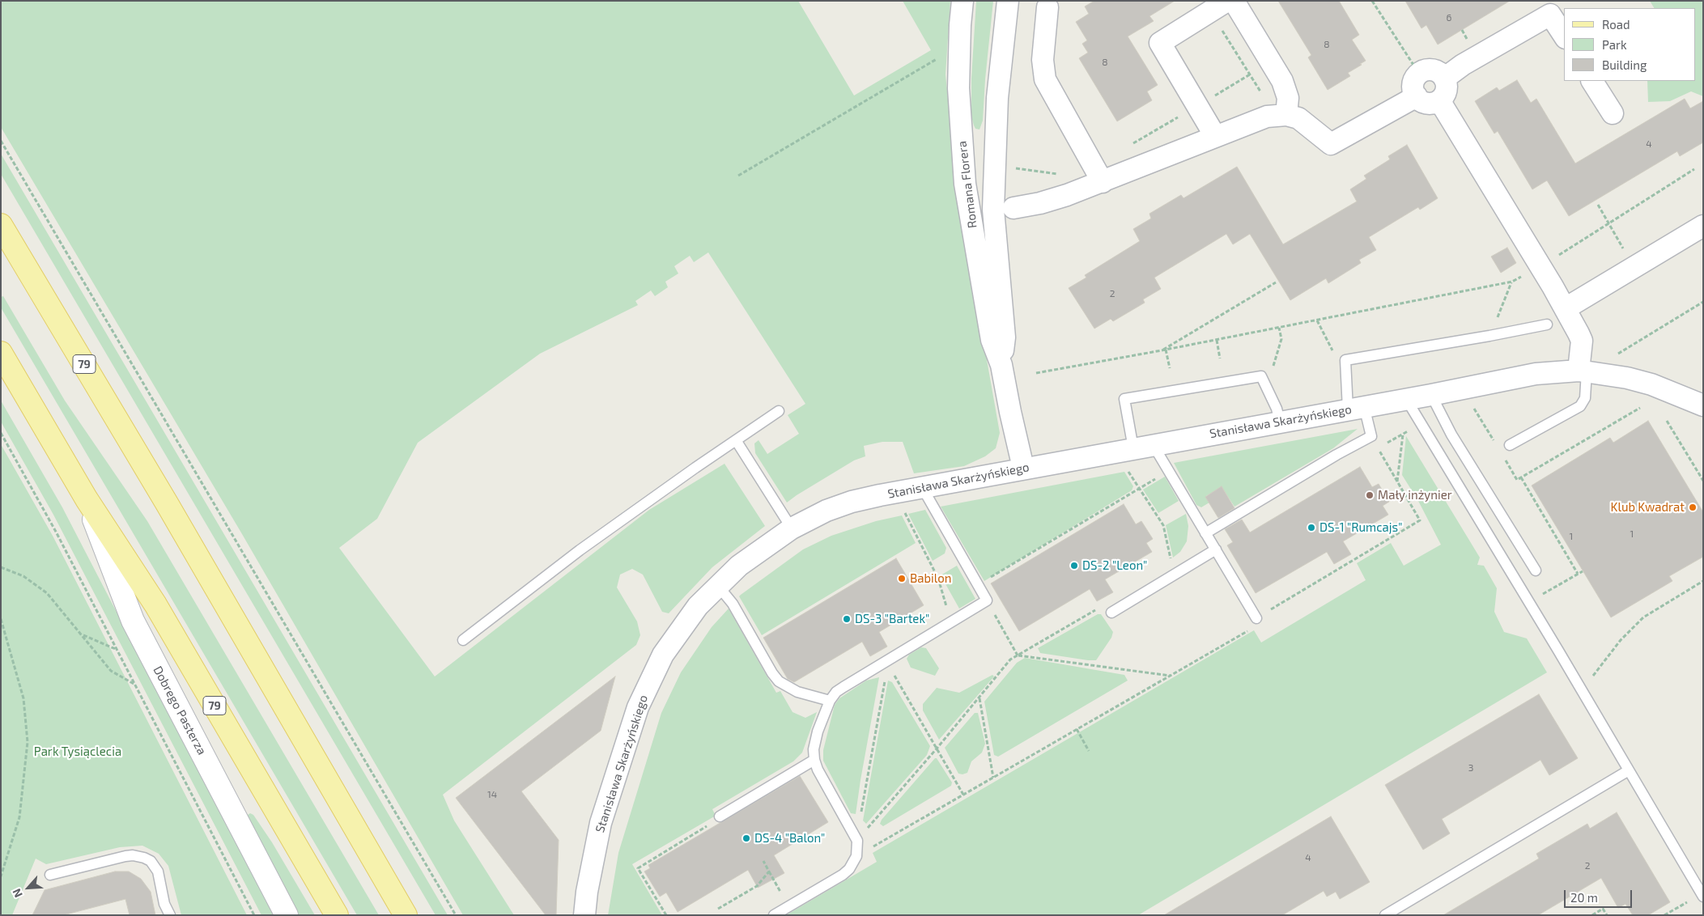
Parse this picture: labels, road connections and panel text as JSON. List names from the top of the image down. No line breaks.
{"streets":{"main road":["79"],"street":["Romana Florera","Stanisława Skarżyńskiego","Dobrego Pasterza"]},"crossings":[["Romana Florera","Stanisława Skarżyńskiego"],["79","Dobrego Pasterza"]],"parks":["Park Tysiąclecia"],"places":["Mały inżynier","Klub Kwadrat","DS-1 \"Rumcajs\"","DS-2 \"Leon\"","Babilon","DS-3 \"Bartek\"","DS-4 \"Balon\""],"house_numbers":["6","8","8","4","2","1","1","3","14","4","2"],"legend":["Road","Park","Building"],"scale_bar":"20 m","north":"bottom left"}
